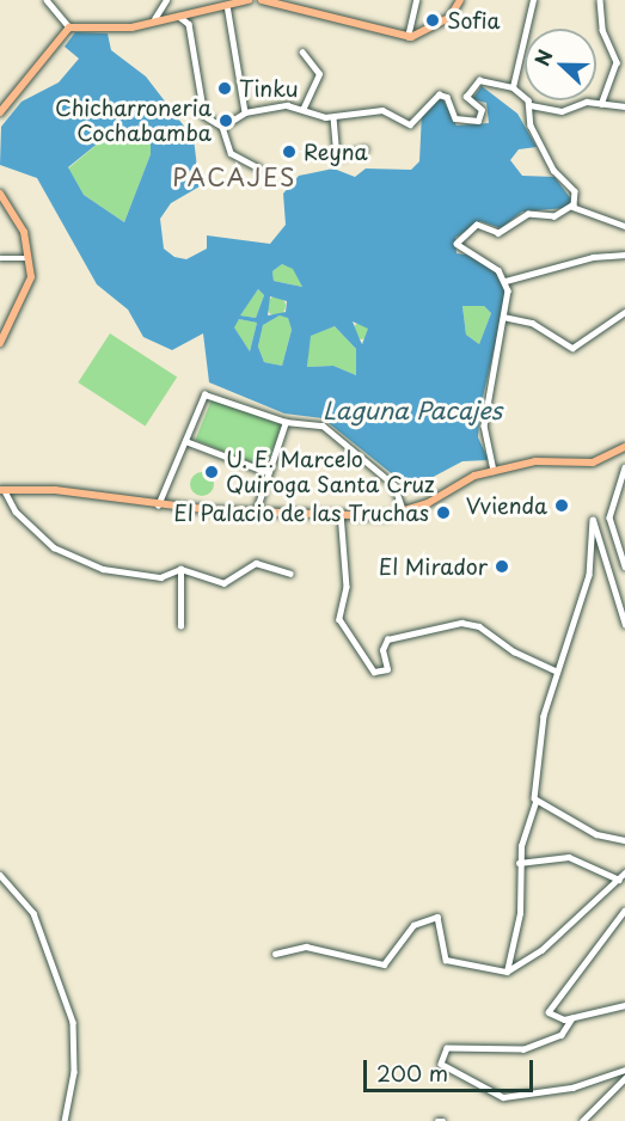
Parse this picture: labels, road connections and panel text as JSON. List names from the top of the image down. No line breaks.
{"districts":["PACAJES"],"water":["Laguna Pacajes"],"places":["Sofia","Tinku","Chicharroneria Cochabamba","Reyna","U. E. Marcelo Quiroga Santa Cruz","Vvienda","El Palacio de las Truchas","El Mirador"],"scale_bar":"200 m","north":"left"}
